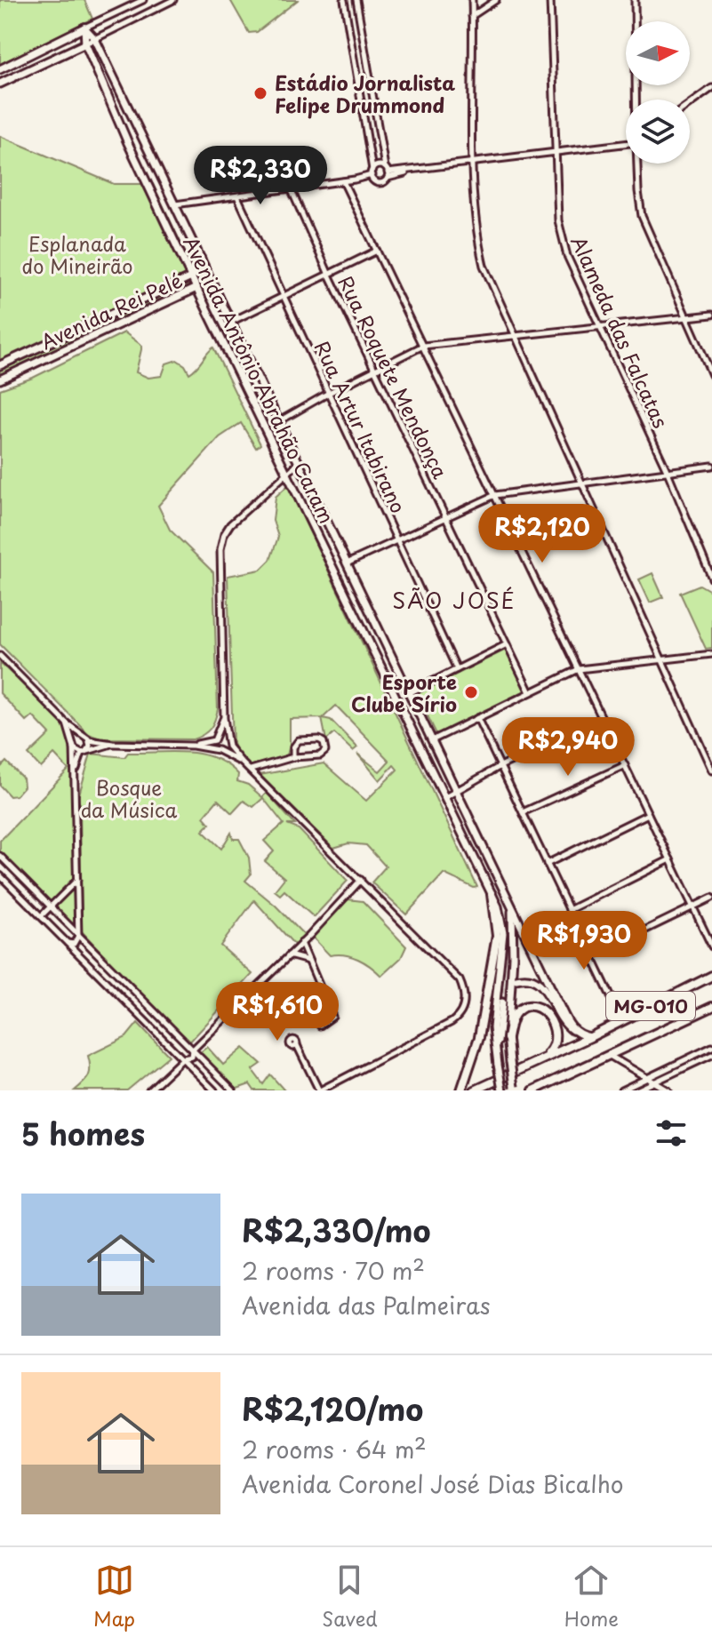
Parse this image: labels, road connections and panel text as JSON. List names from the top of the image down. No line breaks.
{"streets":{"highway":["MG-010"],"main road":["Avenida Rei Pelé","Avenida Antônio Abrahão Caram"],"street":["Alameda das Falcatas","Rua Roquete Mendonça","Rua Artur Itabirano"]},"crossings":[["Avenida Rei Pelé","Avenida Antônio Abrahão Caram"]],"districts":["SÃO JOSÉ"],"parks":["Esplanada do Mineirão","Bosque da Música"],"places":["Estádio Jornalista Felipe Drummond","Esporte Clube Sírio"],"north":"right","page":{"price":["R$2,330","R$2,120","R$2,940","R$1,930","R$1,610"],"heading":"5 homes","list":[{"name":"R$2,330/mo","note":"2 rooms · 70 m² · Avenida das Palmeiras"},{"name":"R$2,120/mo","note":"2 rooms · 64 m² · Avenida Coronel José Dias Bicalho"}],"tabs":["Map","Saved","Home"]}}
